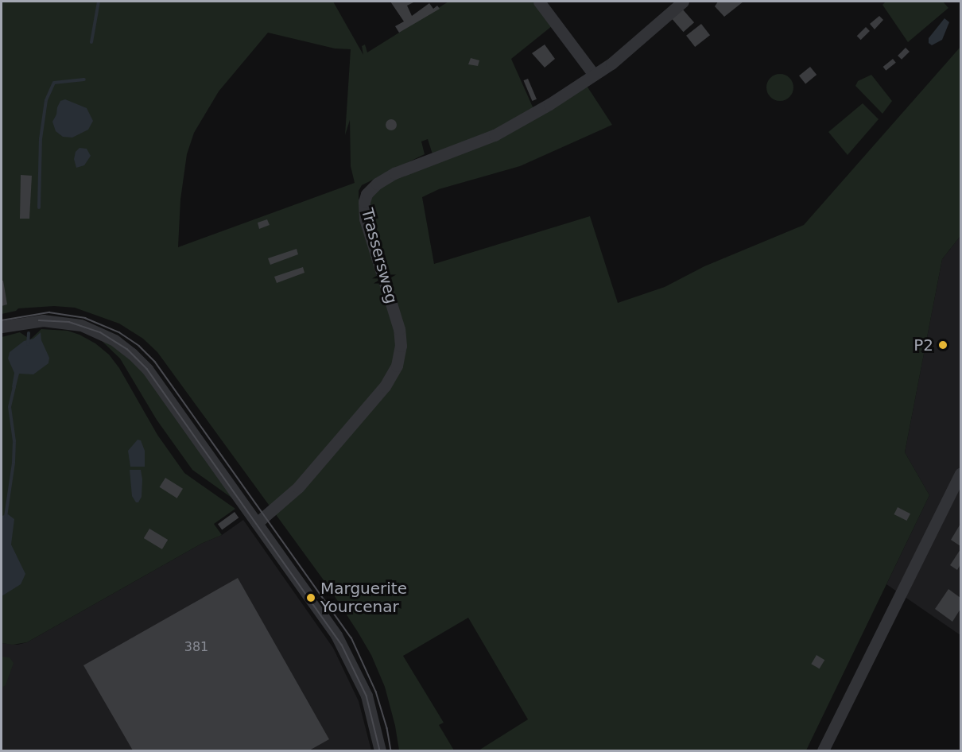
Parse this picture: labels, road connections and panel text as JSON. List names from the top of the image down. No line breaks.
{"streets":{"street":["Trassersweg"]},"places":["P2","Marguerite Yourcenar"],"house_numbers":["381"]}
